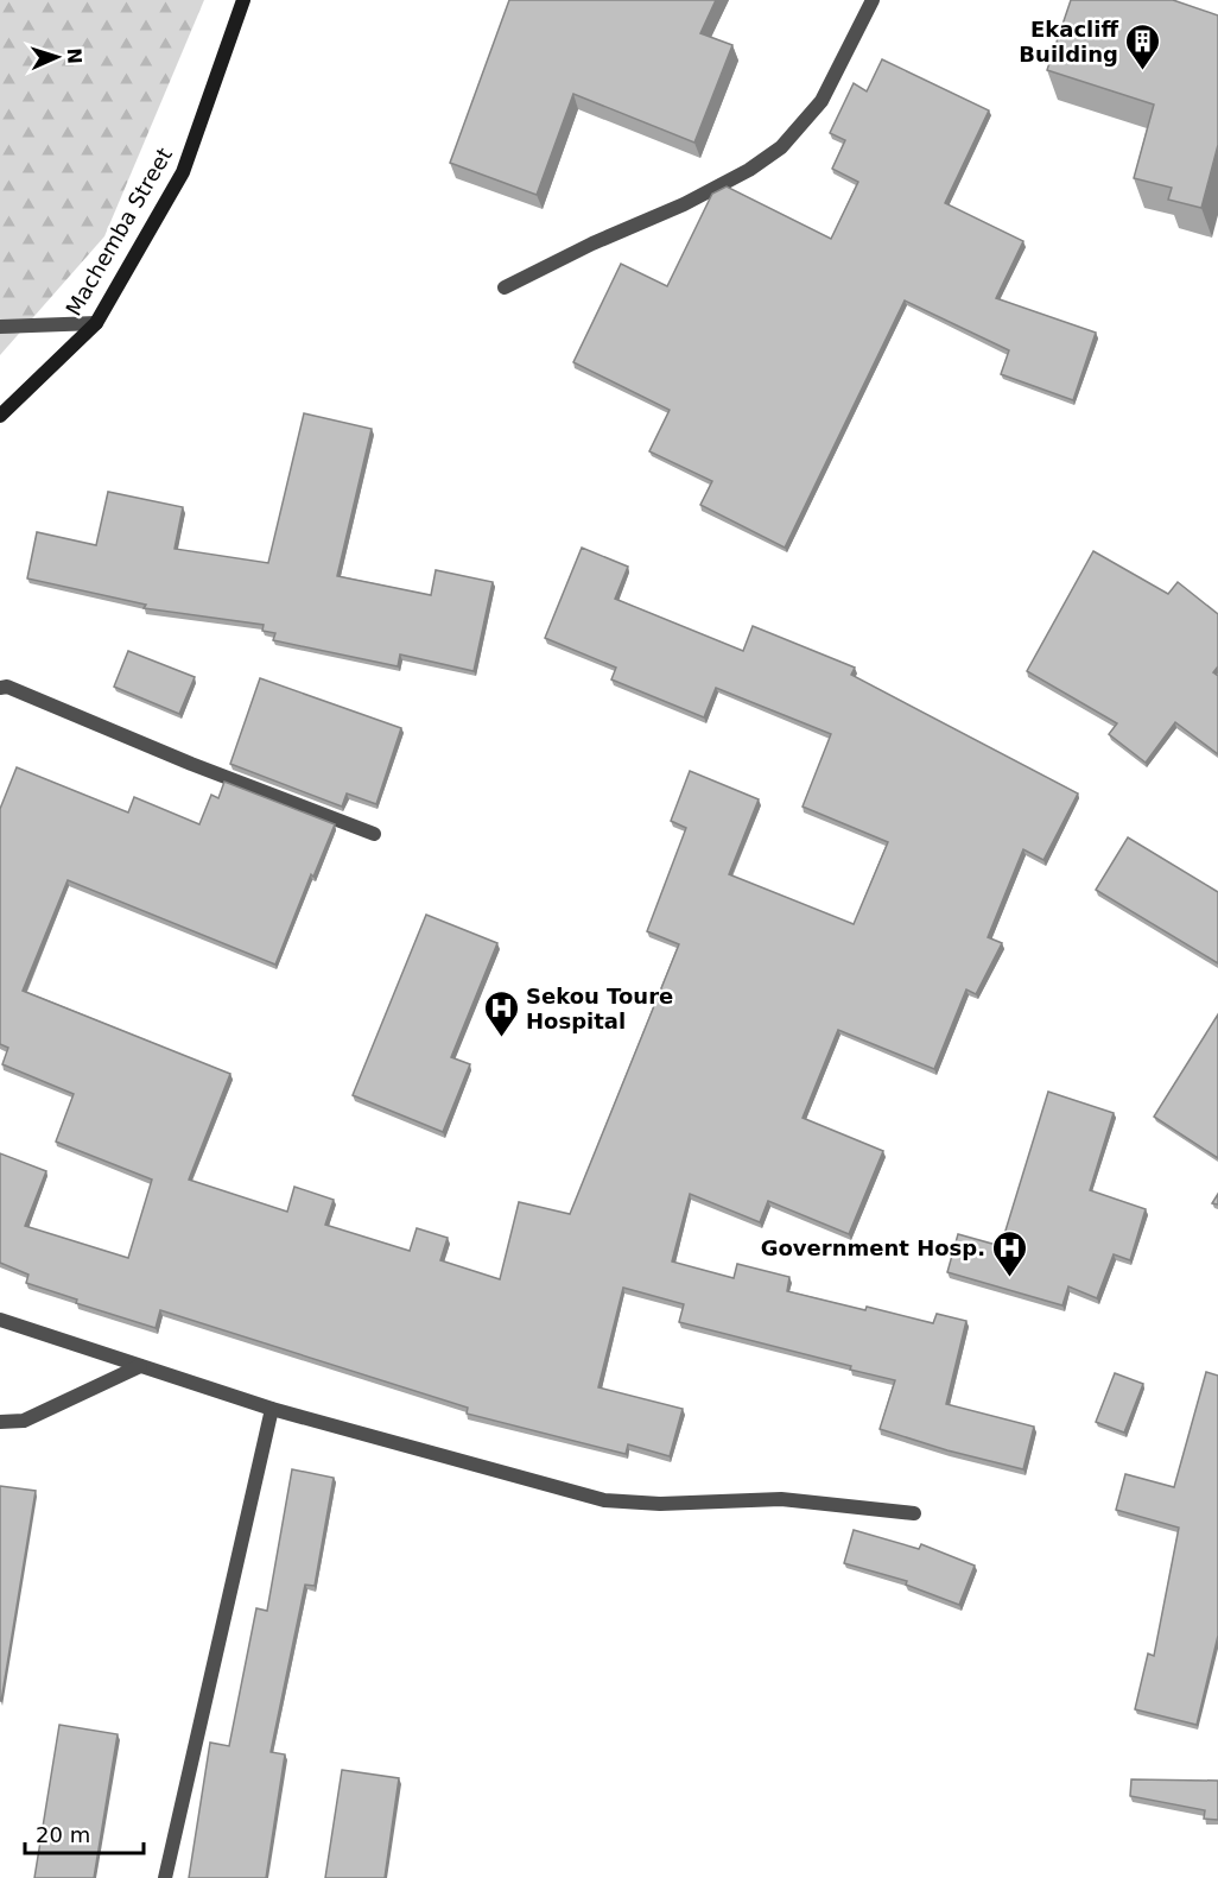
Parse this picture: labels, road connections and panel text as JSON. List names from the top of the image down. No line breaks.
{"streets":{"main road":["Machemba Street"]},"places":{"building":["Ekacliff Building"],"hospital":["Sekou Toure Hospital","Government Hosp."]},"scale_bar":"20 m","north":"right"}
